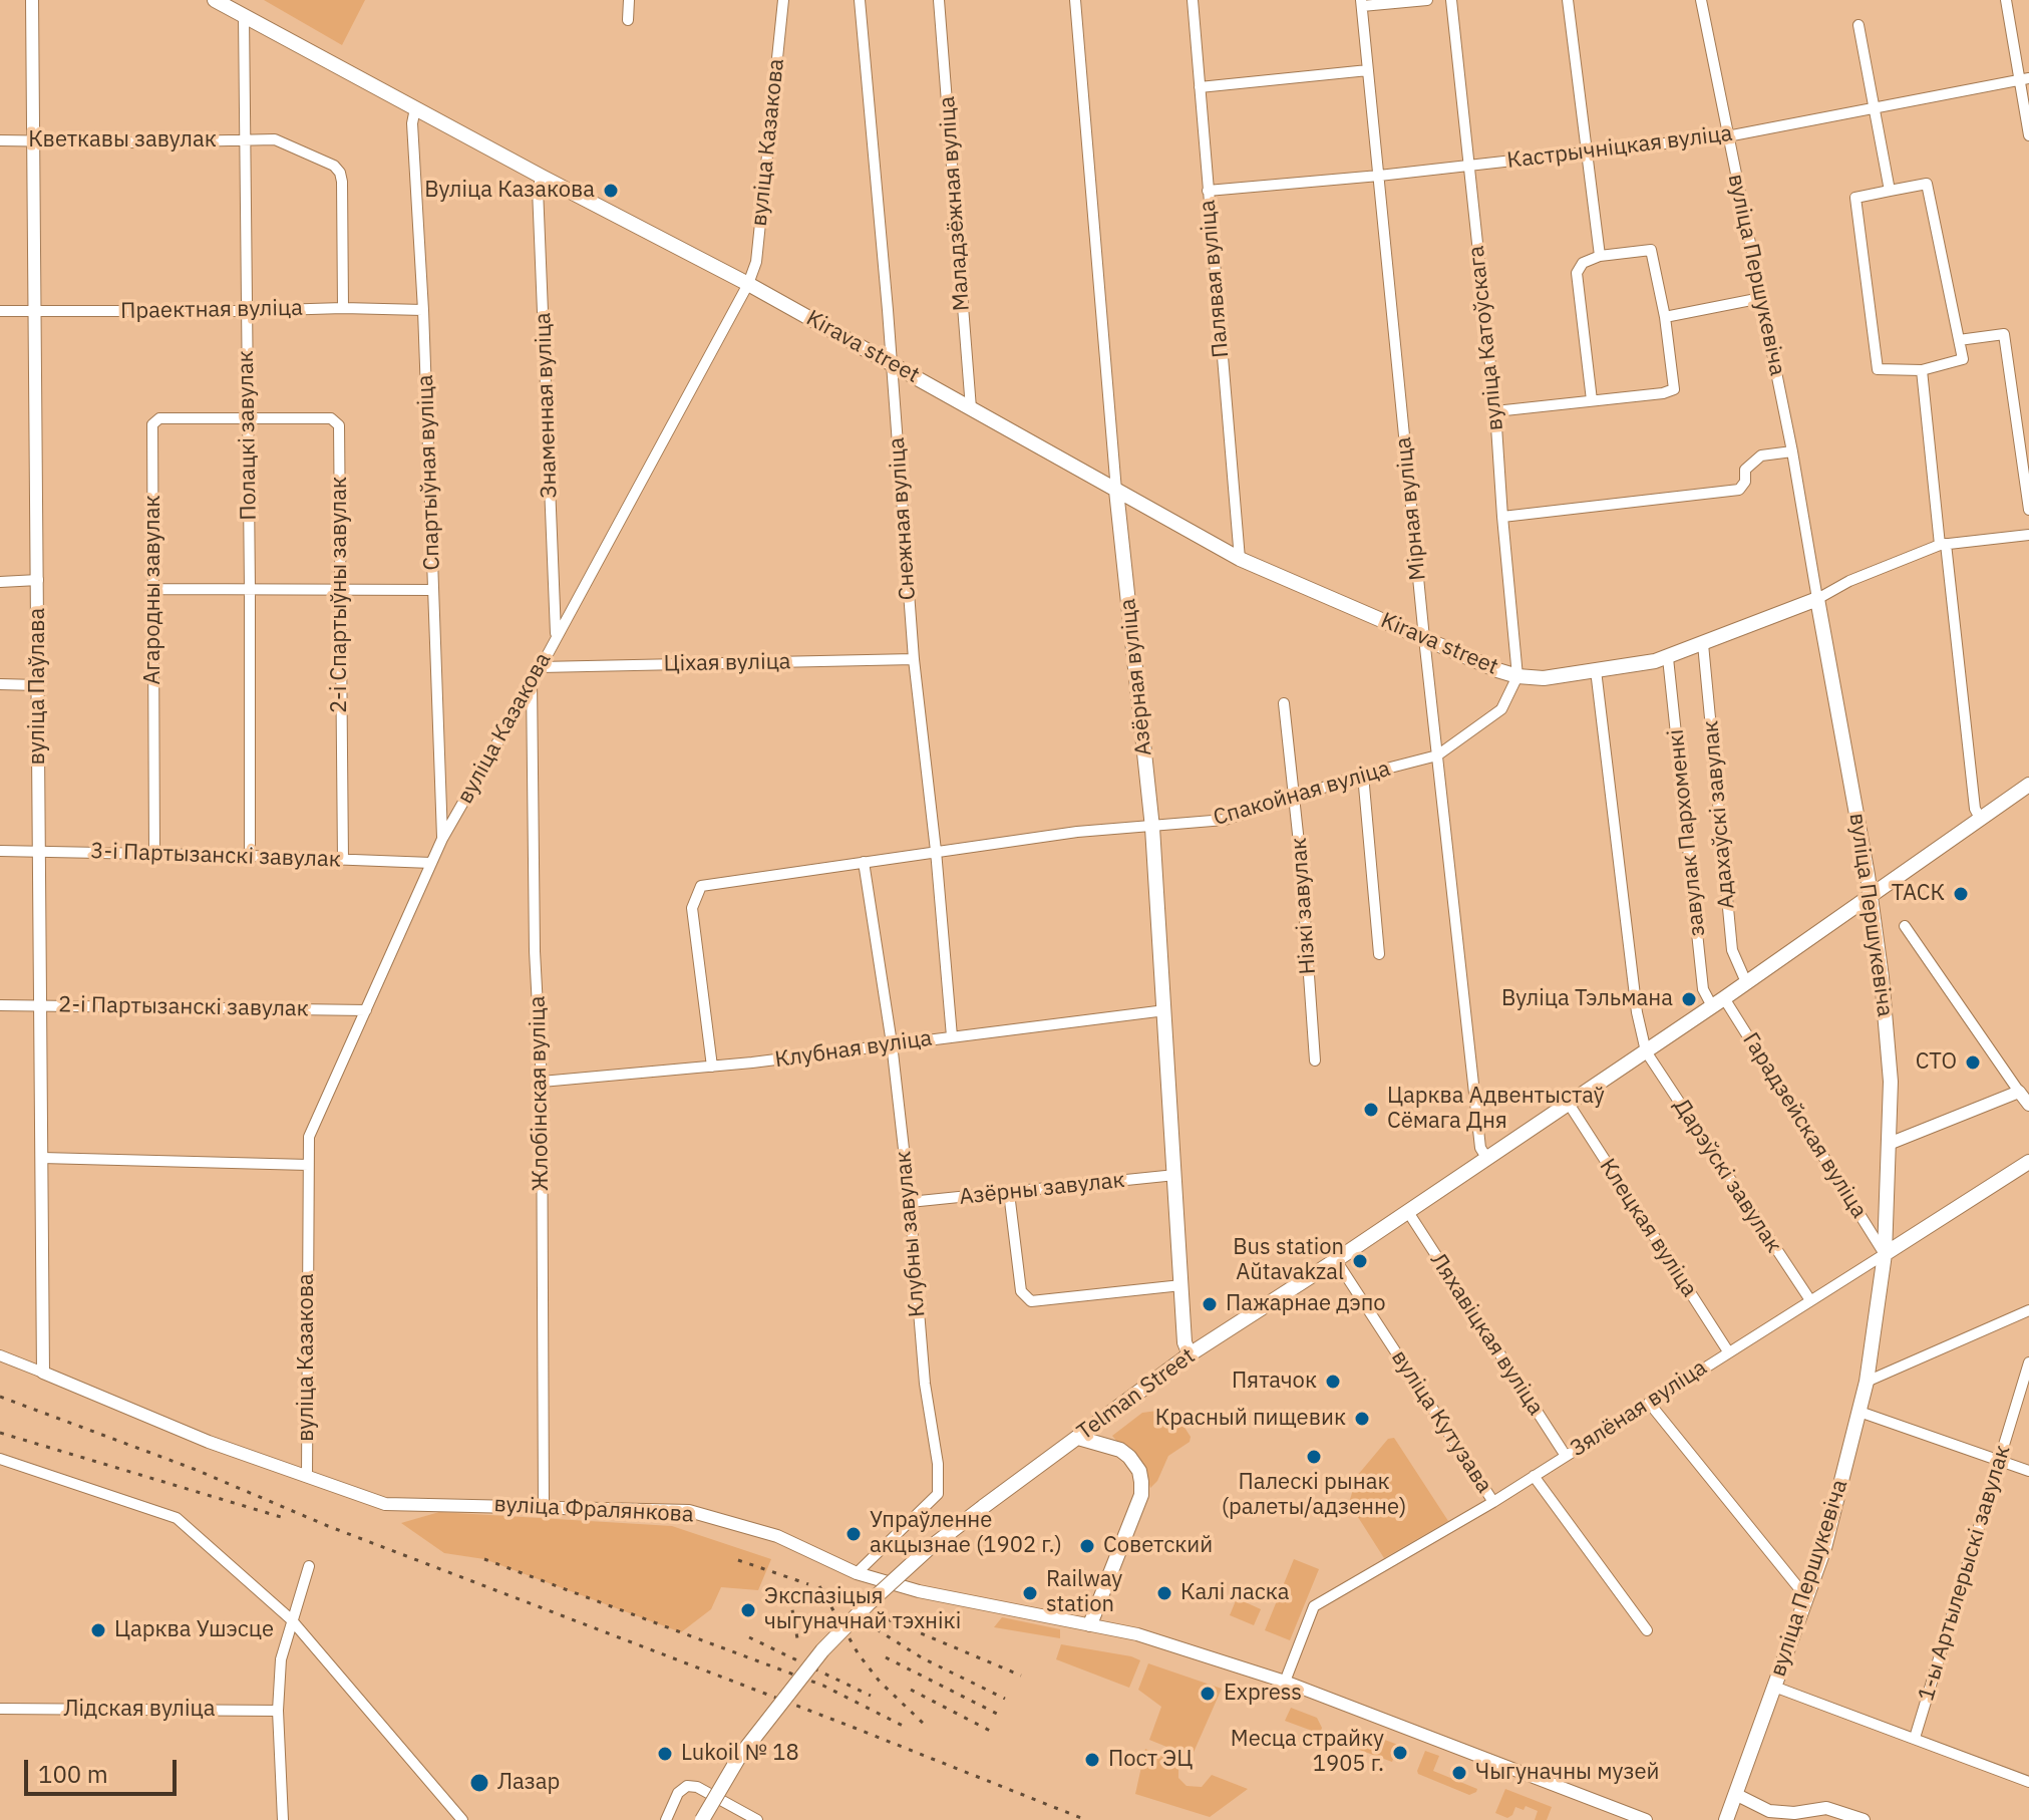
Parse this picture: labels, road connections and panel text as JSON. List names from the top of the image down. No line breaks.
{"streets":{"main road":["вуліца Першукевіча","Kirava street","Азёрная вуліца","Telman Street","Зялёная вуліца"],"street":["Кветкавы завулак","вуліца Казакова","Кастрычніцкая вуліца","Маладзёжная вуліца","Палявая вуліца","Праектная вуліца","вуліца Катоўскага","Знаменная вуліца","Полацкі завулак","Спартыўная вуліца","Мірная вуліца","Снежная вуліца","Агародны завулак","2-і Спартыўны завулак","Ціхая вуліца","вуліца Паўлава","Спакойная вуліца","Адахаўскі завулак","завулак Пархоменкі","3-і Партызанскі завулак","Нізкі завулак","2-і Партызанскі завулак","Клубная вуліца","Жлобінская вуліца","Гарадзейская вуліца","Дарэўскі завулак","Азёрны завулак","Клецкая вуліца","Клубны завулак","Ляхавіцкая вуліца","вуліца Кутузава","вуліца Фралянкова","1-ы Артылерыскі завулак","Лідская вуліца"]},"crossings":[["Кветкавы завулак","Праектная вуліца"],["Кветкавы завулак","Полацкі завулак"],["Кветкавы завулак","вуліца Паўлава"],["вуліца Казакова","Kirava street"],["вуліца Казакова","Знаменная вуліца"],["вуліца Казакова","Спартыўная вуліца"],["вуліца Казакова","Ціхая вуліца"],["вуліца Казакова","3-і Партызанскі завулак"],["вуліца Казакова","2-і Партызанскі завулак"],["вуліца Казакова","Жлобінская вуліца"],["вуліца Казакова","вуліца Фралянкова"],["Кастрычніцкая вуліца","вуліца Першукевіча"],["Кастрычніцкая вуліца","Палявая вуліца"],["Кастрычніцкая вуліца","вуліца Катоўскага"],["Кастрычніцкая вуліца","Мірная вуліца"],["Маладзёжная вуліца","Kirava street"],["вуліца Першукевіча","Гарадзейская вуліца"],["вуліца Першукевіча","Зялёная вуліца"],["Палявая вуліца","Kirava street"],["Праектная вуліца","Полацкі завулак"],["Праектная вуліца","Спартыўная вуліца"],["Праектная вуліца","вуліца Паўлава"],["вуліца Катоўскага","Kirava street"],["вуліца Катоўскага","Спакойная вуліца"],["Kirava street","Знаменная вуліца"],["Kirava street","Полацкі завулак"],["Kirava street","Спартыўная вуліца"],["Kirava street","Мірная вуліца"],["Kirava street","Снежная вуліца"],["Kirava street","Азёрная вуліца"],["Kirava street","Спакойная вуліца"],["Полацкі завулак","Агародны завулак"],["Полацкі завулак","2-і Спартыўны завулак"],["Полацкі завулак","3-і Партызанскі завулак"],["Мірная вуліца","Спакойная вуліца"],["Мірная вуліца","Telman Street"],["Снежная вуліца","Ціхая вуліца"],["Снежная вуліца","Спакойная вуліца"],["Снежная вуліца","Клубная вуліца"],["Агародны завулак","2-і Спартыўны завулак"],["Агародны завулак","3-і Партызанскі завулак"],["2-і Спартыўны завулак","3-і Партызанскі завулак"],["Азёрная вуліца","Спакойная вуліца"],["Азёрная вуліца","Клубная вуліца"],["Азёрная вуліца","Азёрны завулак"],["Азёрная вуліца","Telman Street"],["вуліца Паўлава","3-і Партызанскі завулак"],["вуліца Паўлава","2-і Партызанскі завулак"],["вуліца Паўлава","вуліца Фралянкова"],["Спакойная вуліца","Нізкі завулак"],["Спакойная вуліца","Клубная вуліца"],["Спакойная вуліца","Клубны завулак"],["завулак Пархоменкі","Гарадзейская вуліца"],["Клубная вуліца","Жлобінская вуліца"],["Клубная вуліца","Клубны завулак"],["Жлобінская вуліца","вуліца Фралянкова"],["Гарадзейская вуліца","Зялёная вуліца"],["Дарэўскі завулак","Telman Street"],["Дарэўскі завулак","Зялёная вуліца"],["Азёрны завулак","Клубны завулак"],["Клецкая вуліца","Telman Street"],["Клецкая вуліца","Зялёная вуліца"],["Клубны завулак","вуліца Фралянкова"],["Ляхавіцкая вуліца","Telman Street"],["Ляхавіцкая вуліца","Зялёная вуліца"],["Telman Street","вуліца Кутузава"],["Зялёная вуліца","вуліца Кутузава"],["Зялёная вуліца","вуліца Фралянкова"]],"places":["Вуліца Казакова","ТАСК","Вуліца Тэльмана","СТО","Царква Адвентыстаў Сёмага Дня","Bus station Aŭtavakzal","Пажарнае дэпо","Пятачок","Красный пищевик","Палескі рынак (ралеты/адзенне)","Упраўленне акцызнае (1902 г.)","Советский","Railway station","Калі ласка","Экспазіцыя чыгуначнай тэхнікі","Царква Ушэсце","Express","Месца страйку 1905 г.","Lukoil № 18","Пост ЭЦ","Чыгуначны музей","Лазар"],"scale_bar":"100 m"}
